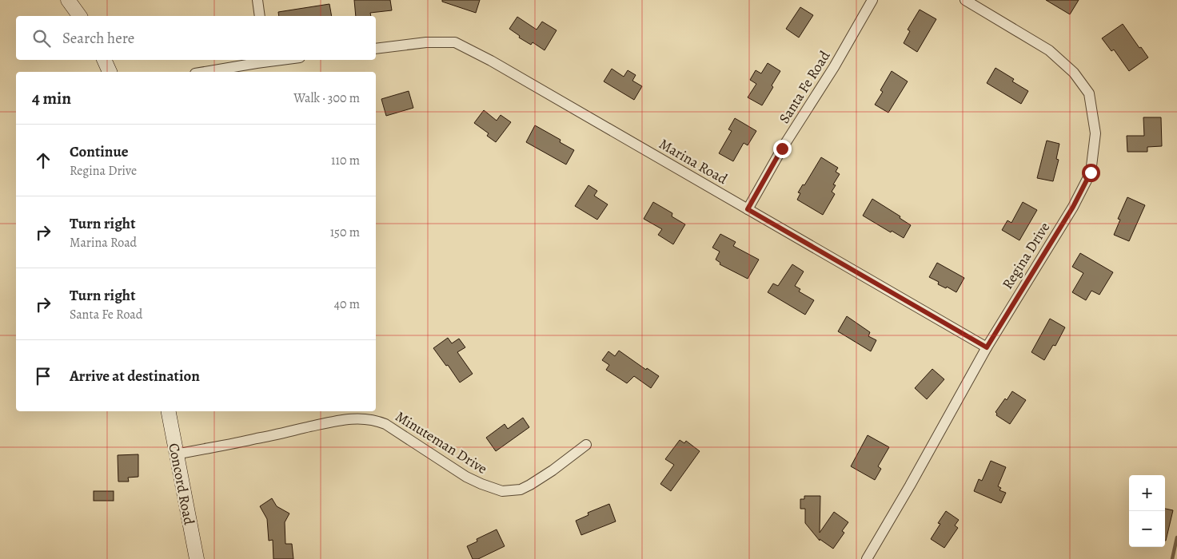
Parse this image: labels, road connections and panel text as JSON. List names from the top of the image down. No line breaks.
{"streets":{"main road":["Concord Road"],"street":["Santa Fe Road","Marina Road","Regina Drive","Minuteman Drive"]},"crossings":[["Santa Fe Road","Marina Road"],["Marina Road","Regina Drive"],["Minuteman Drive","Concord Road"]],"page":{"search":"Search here","heading":["4 min","Walk · 300 m"],"list":[["Continue","Regina Drive","110 m"],["Turn right","Marina Road","150 m"],["Turn right","Santa Fe Road","40 m"],"Arrive at destination"],"map_buttons":["+","−"]}}
